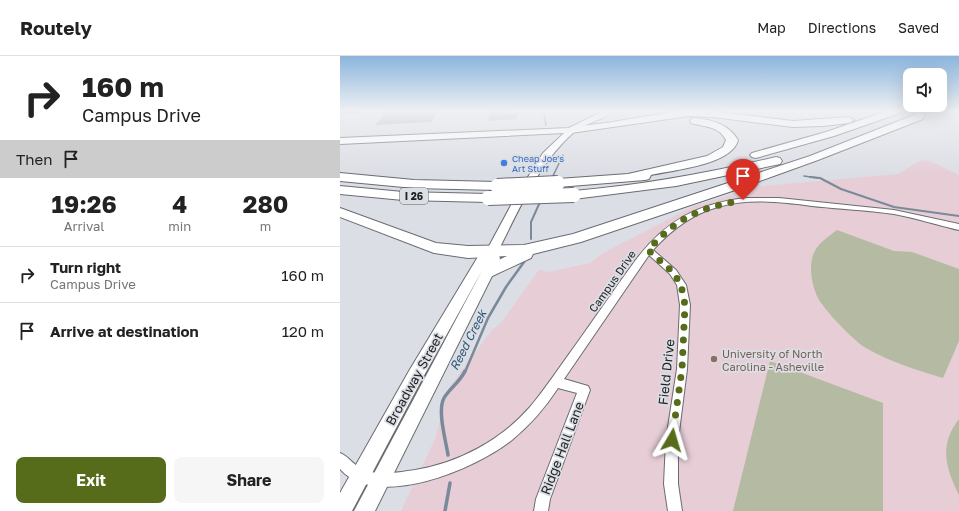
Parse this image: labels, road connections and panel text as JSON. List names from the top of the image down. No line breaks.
{"streets":{"highway":["I 26"],"main road":["Broadway Street"],"street":["Campus Drive","Field Drive","Ridge Hall Lane"]},"crossings":[["Campus Drive","Field Drive"],["Campus Drive","Broadway Street"],["Campus Drive","Ridge Hall Lane"]],"water":["Reed Creek"],"places":["Cheap Joe's Art Stuff","University of North Carolina - Asheville"],"page":{"header":"Routely","nav":["Map","Directions","Saved"],"turn":["160 m","Campus Drive"],"then":"Then","eta":["19:26","Arrival","4","min","280","m"],"list":[{"name":"Turn right","note":"Campus Drive","value":"160 m"},{"name":"Arrive at destination","value":"120 m"}],"buttons":["Exit","Share"]}}
